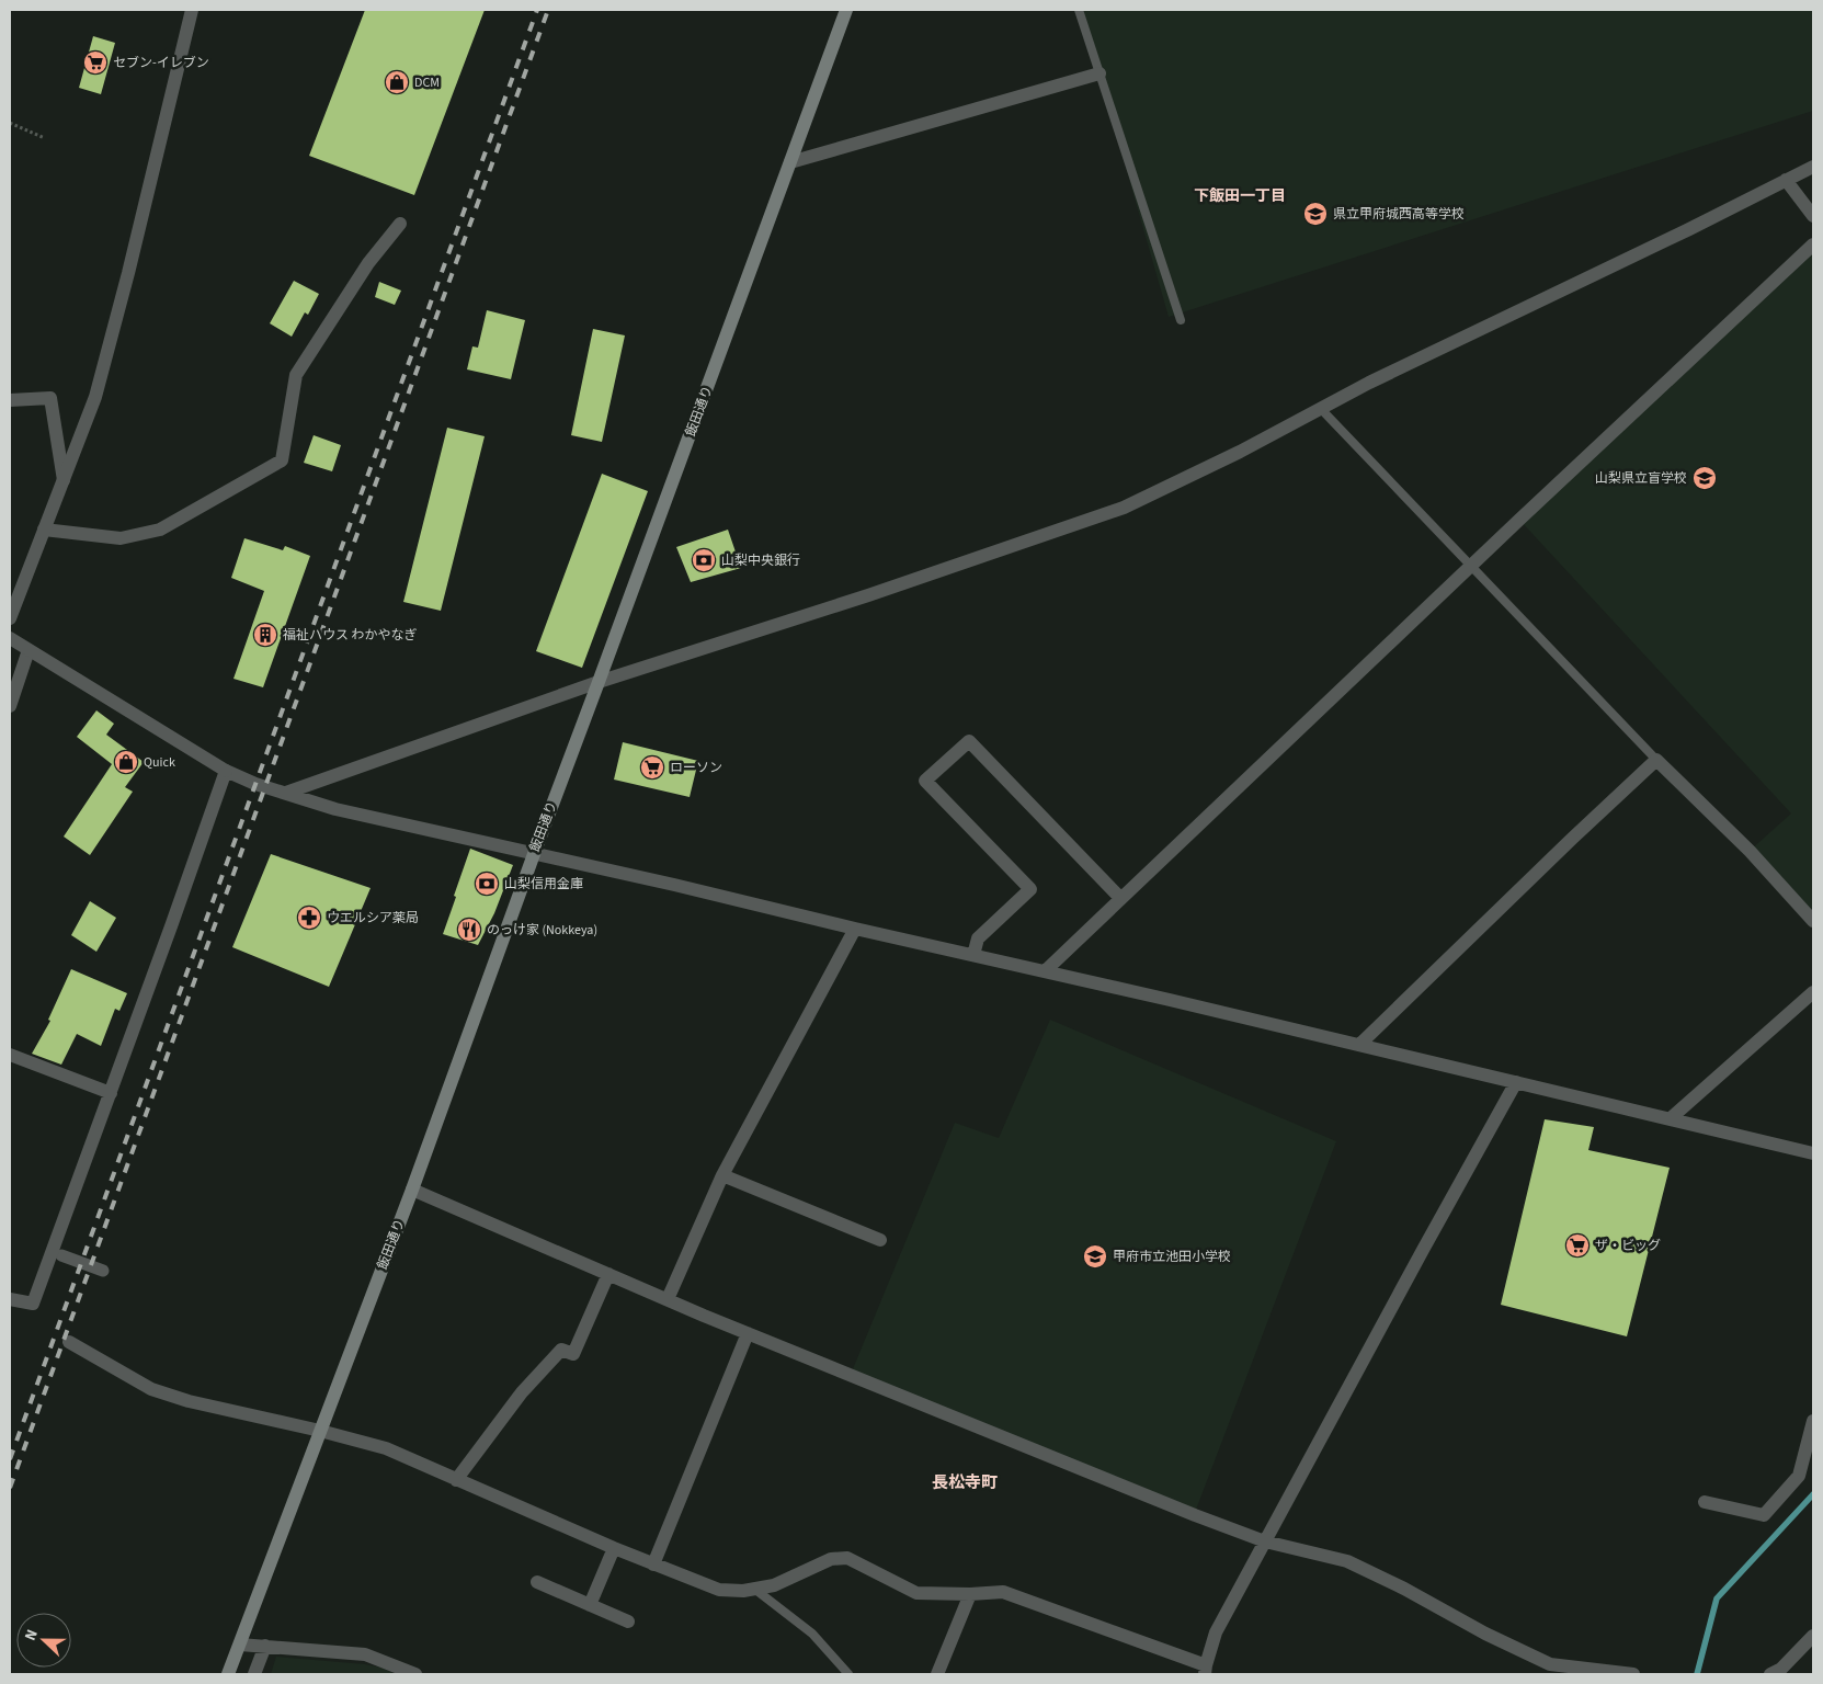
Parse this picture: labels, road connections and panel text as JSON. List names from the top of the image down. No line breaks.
{"streets":{"main road":["飯田通り"]},"districts":["下飯田一丁目","長松寺町"],"places":{"supermarket":["セブン-イレブン","ローソン","ザ・ビッグ"],"shop":["DCM","Quick"],"school or university":["県立甲府城西高等学校","山梨県立盲学校","甲府市立池田小学校"],"bank":["山梨中央銀行","山梨信用金庫"],"building":["福祉ハウス わかやなぎ"],"pharmacy":["ウエルシア薬局"],"restaurant":["のっけ家 (Nokkeya)"]},"north":"left"}
